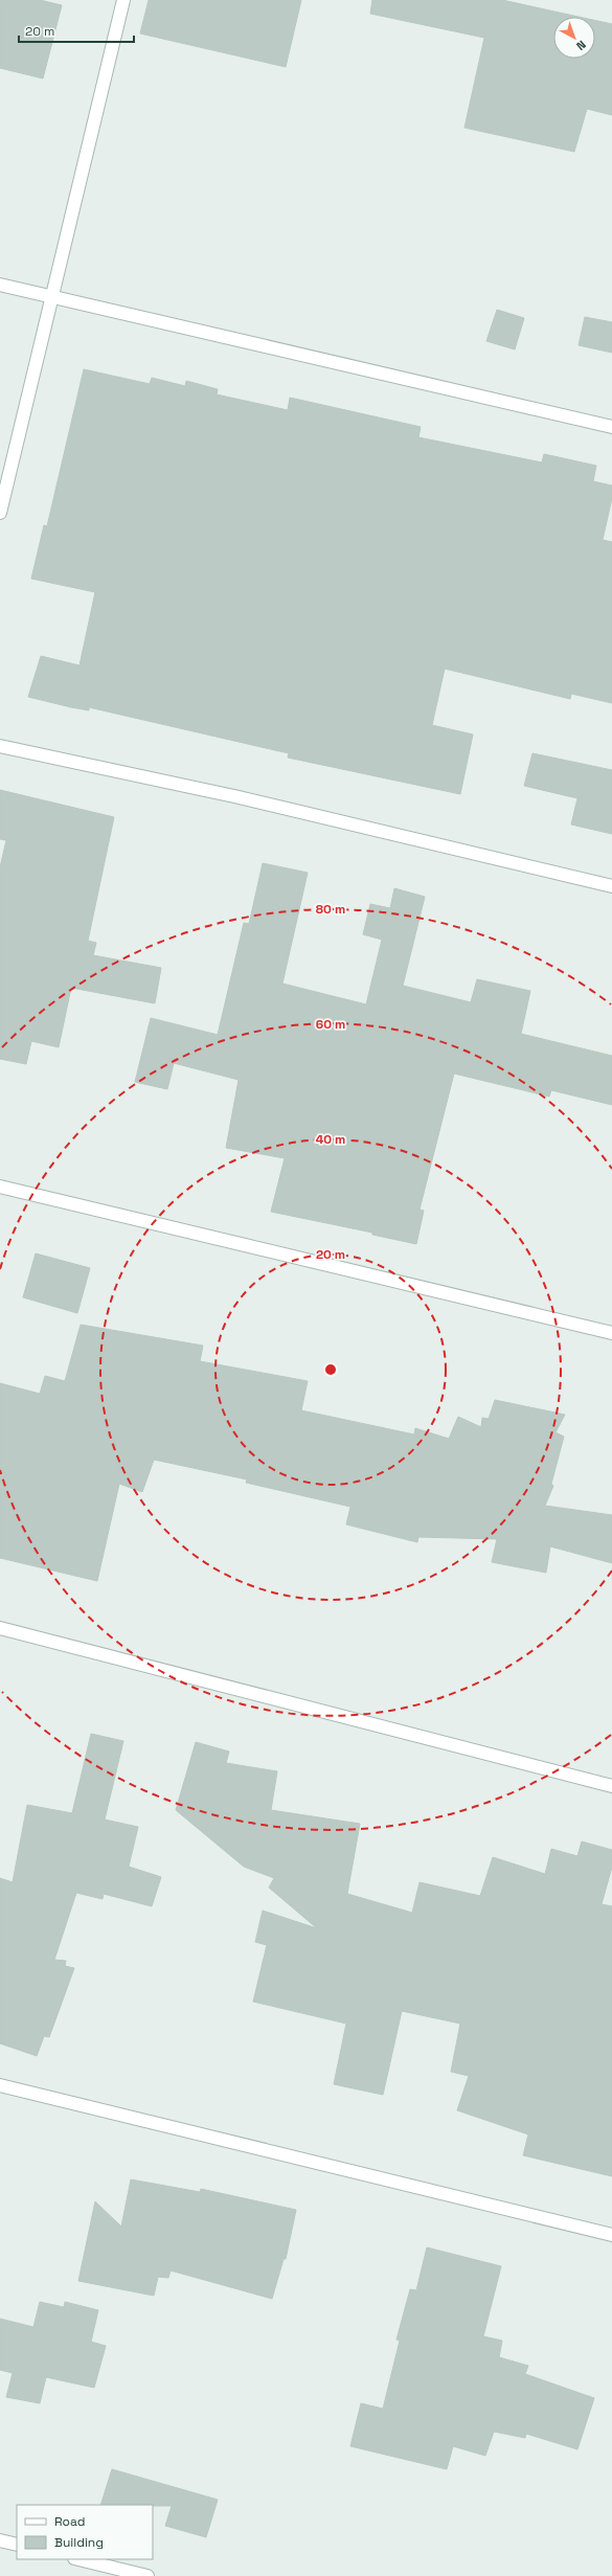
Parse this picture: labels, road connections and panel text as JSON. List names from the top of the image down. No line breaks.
{"legend":["Road","Building"],"scale_bar":"20 m","north":"bottom right","rings":["80 m","60 m","40 m","20 m"]}
